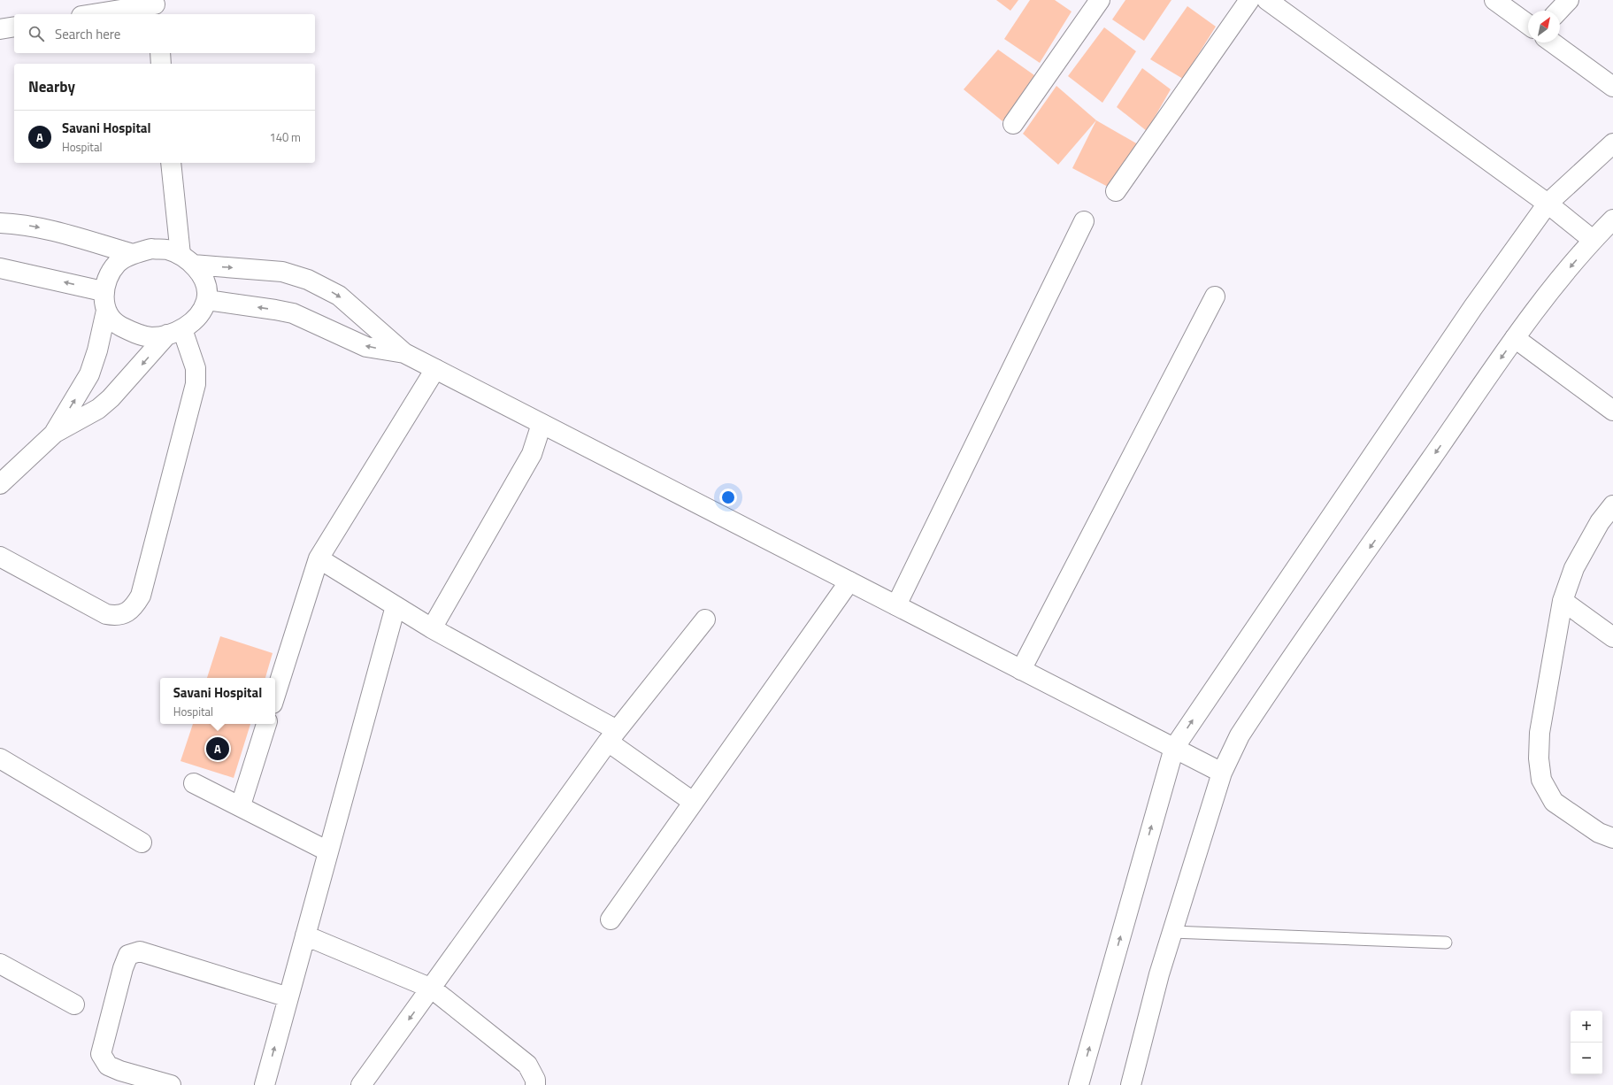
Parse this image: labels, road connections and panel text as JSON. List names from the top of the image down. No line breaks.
{"north":"top right","page":{"search":"Search here","heading":"Nearby","list":[{"mark":"A","name":"Savani Hospital","note":"Hospital","value":"140 m"}],"popup":["Savani Hospital","Hospital"],"pins":"A","map_buttons":["+","−"]}}
